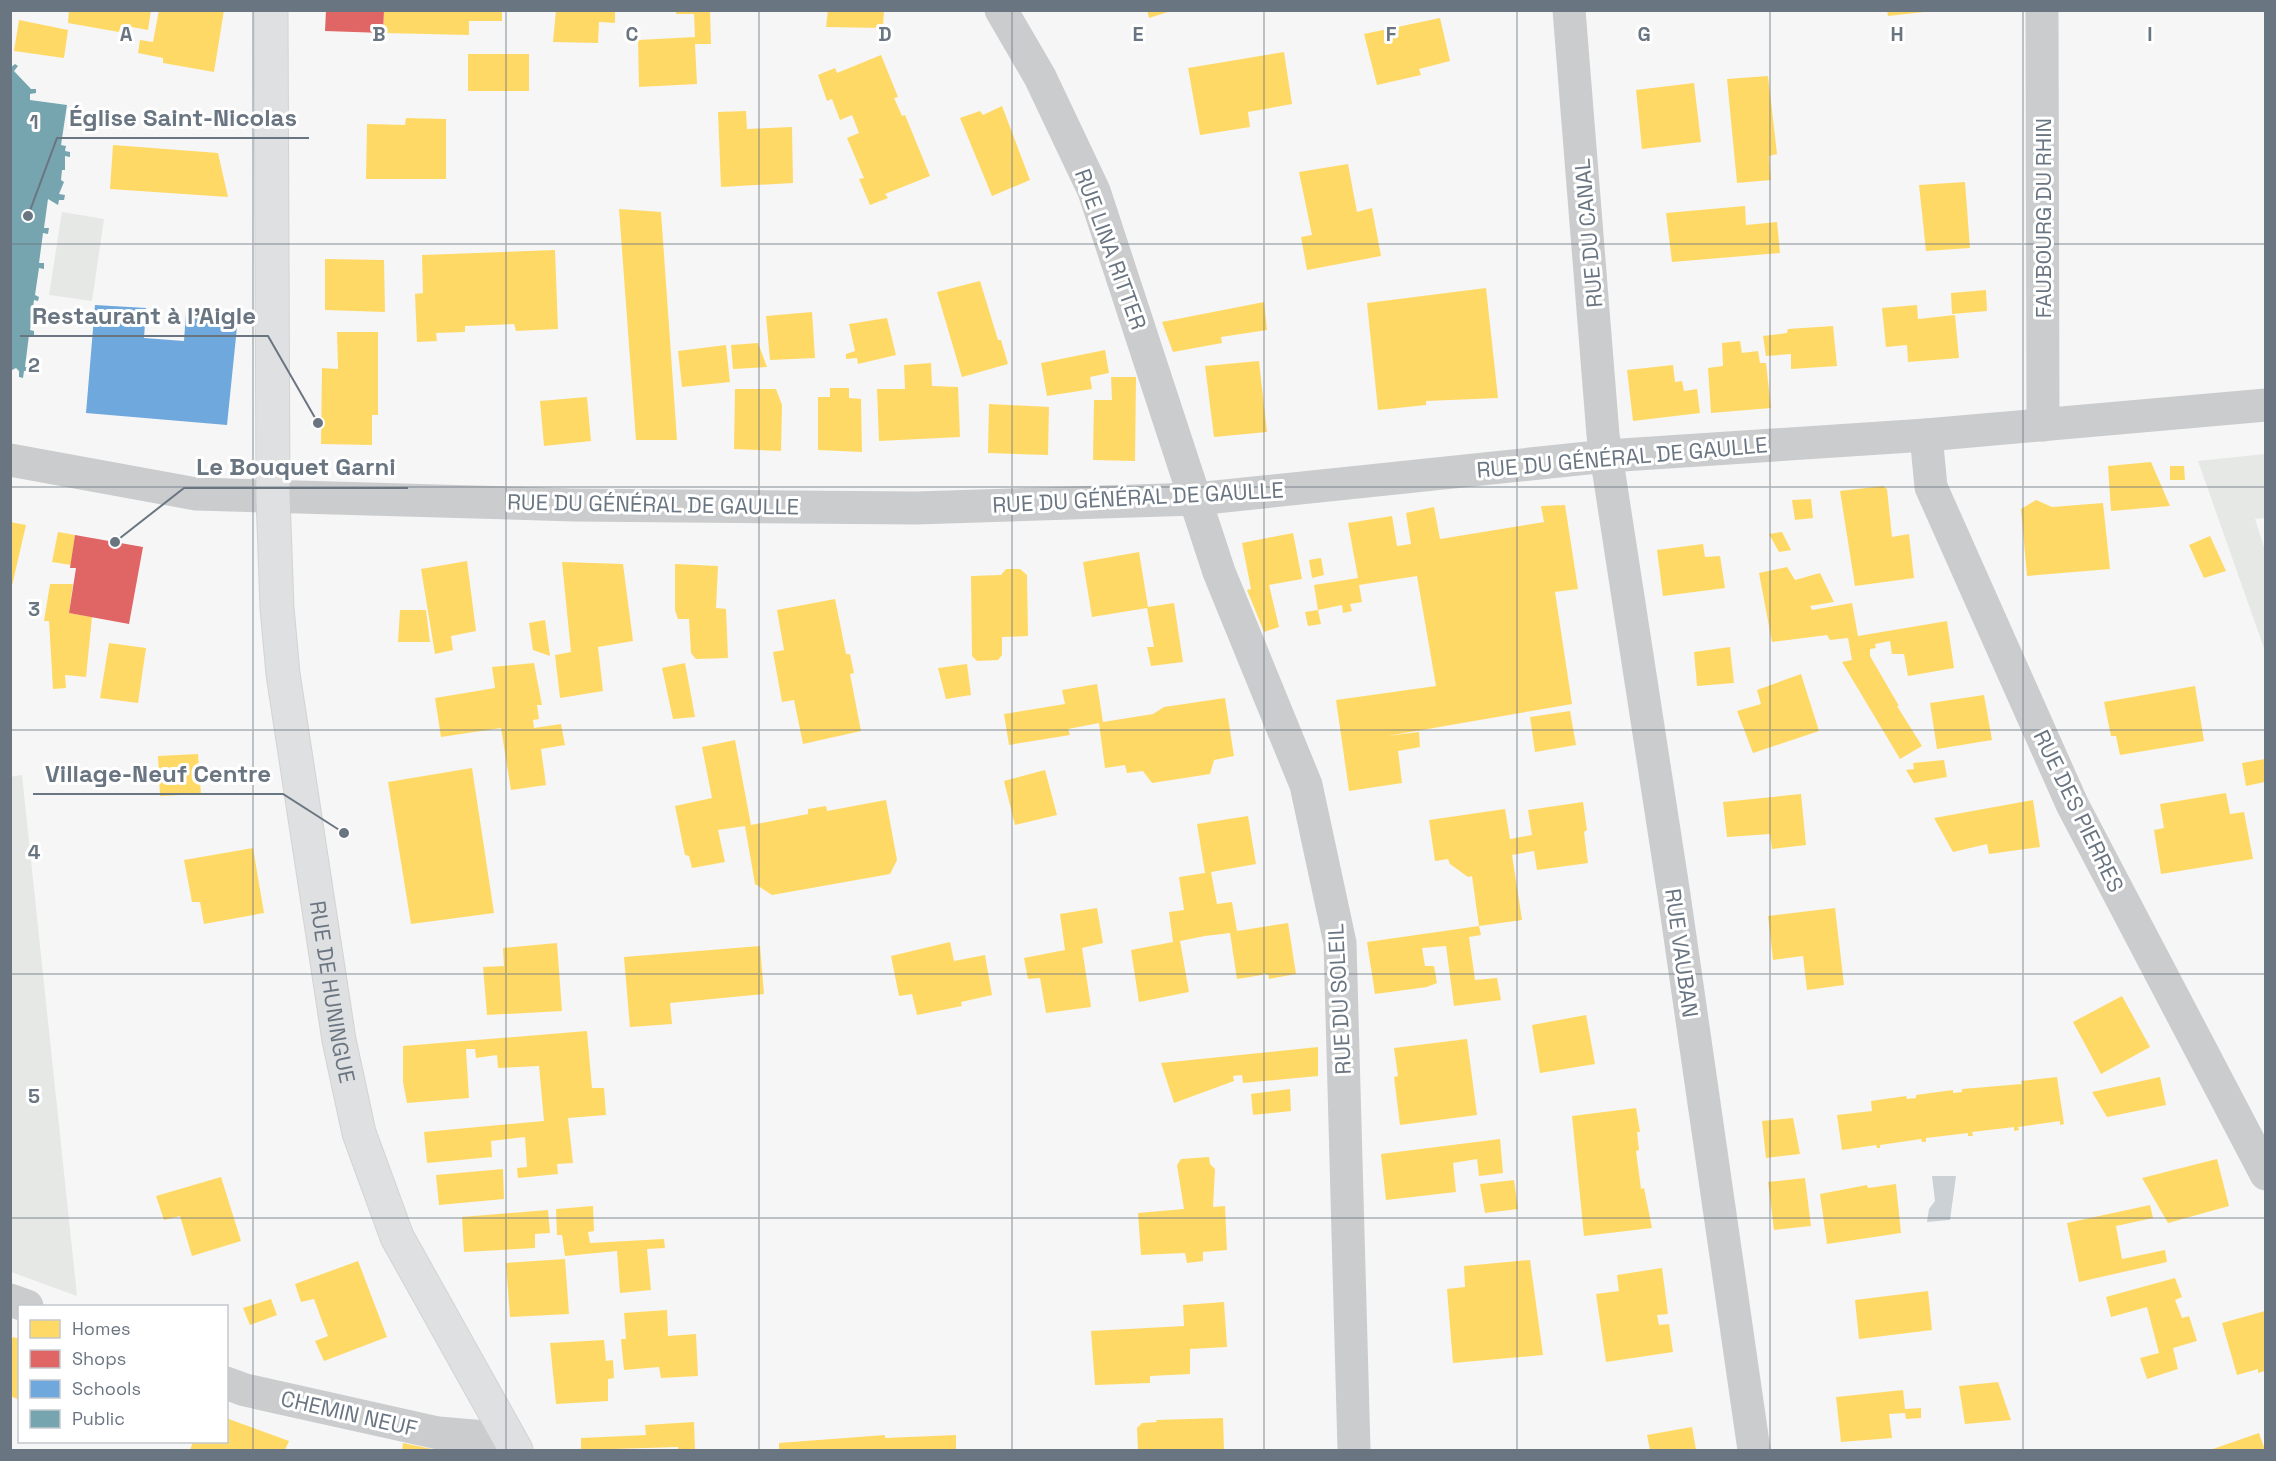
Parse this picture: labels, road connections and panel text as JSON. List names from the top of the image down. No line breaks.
{"streets":{"main road":["RUE DE HUNINGUE"],"street":["FAUBOURG DU RHIN","RUE DU CANAL","RUE LINA RITTER","RUE DU GÉNÉRAL DE GAULLE","RUE DES PIERRES","RUE VAUBAN","RUE DU SOLEIL","CHEMIN NEUF"]},"crossings":[["FAUBOURG DU RHIN","RUE DU GÉNÉRAL DE GAULLE"],["RUE DU CANAL","RUE DU GÉNÉRAL DE GAULLE"],["RUE DU CANAL","RUE VAUBAN"],["RUE LINA RITTER","RUE DU GÉNÉRAL DE GAULLE"],["RUE LINA RITTER","RUE DU SOLEIL"],["RUE DU GÉNÉRAL DE GAULLE","RUE DES PIERRES"],["RUE DU GÉNÉRAL DE GAULLE","RUE VAUBAN"],["RUE DU GÉNÉRAL DE GAULLE","RUE DE HUNINGUE"],["RUE DU GÉNÉRAL DE GAULLE","RUE DU SOLEIL"],["RUE DE HUNINGUE","CHEMIN NEUF"]],"places":["Église Saint-Nicolas","Restaurant à l'Aigle","Le Bouquet Garni","Village-Neuf Centre"],"legend":["Homes","Shops","Schools","Public"],"grid":{"columns":["A","B","C","D","E","F","G","H","I"],"rows":["1","2","3","4","5"]}}
